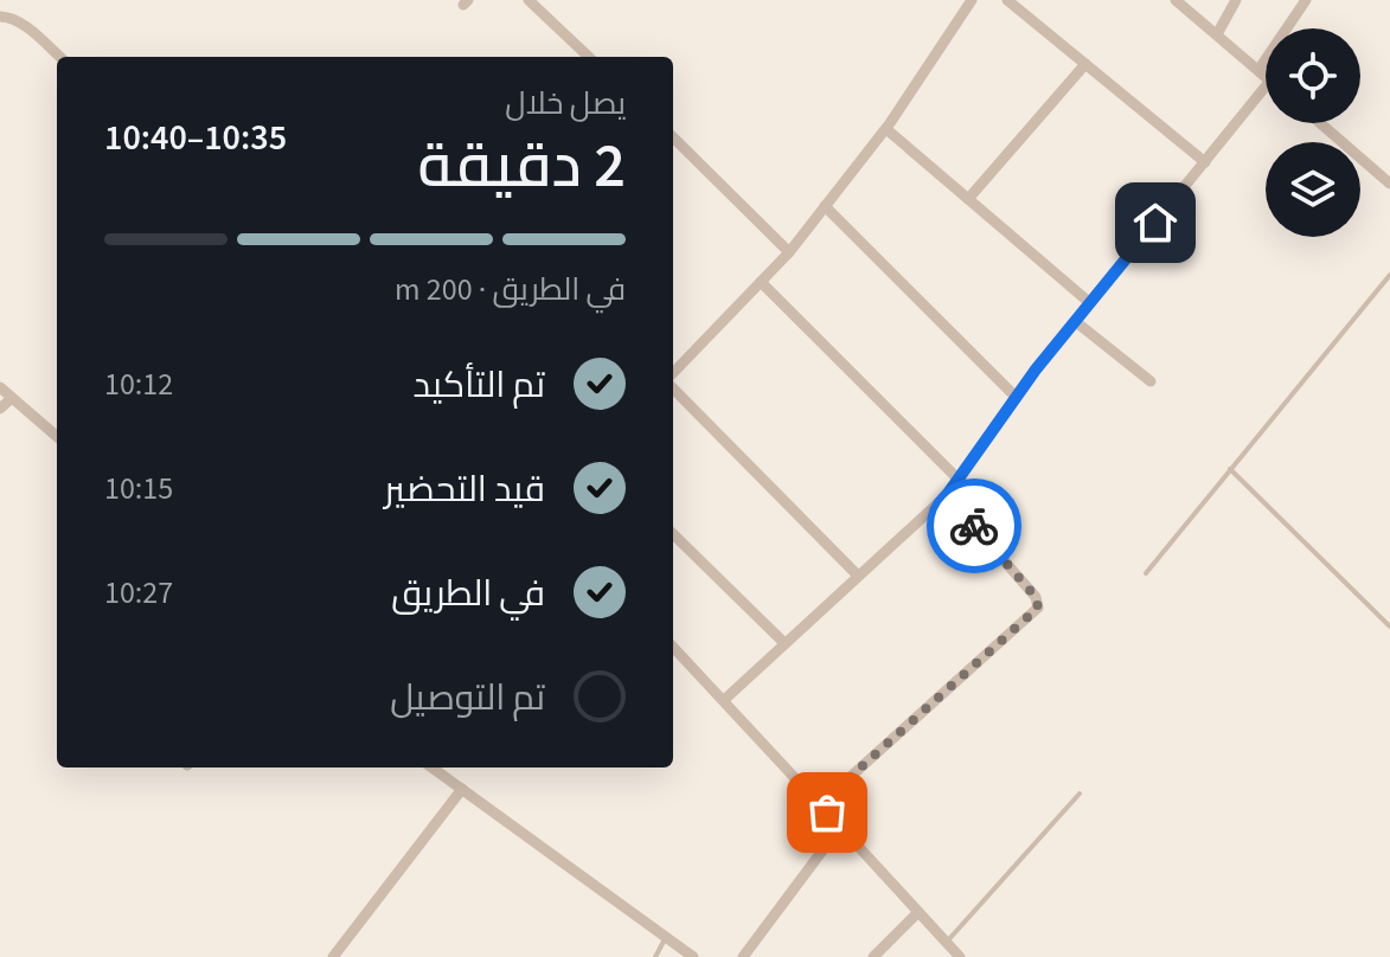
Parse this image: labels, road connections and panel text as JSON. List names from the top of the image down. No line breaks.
{"page":{"heading":["2 دقيقة","يصل خلال","10:35–10:40"],"bar":"في الطريق · 200 m","list":[["تم التأكيد","10:12"],["قيد التحضير","10:15"],["في الطريق","10:27"],"تم التوصيل"]}}
